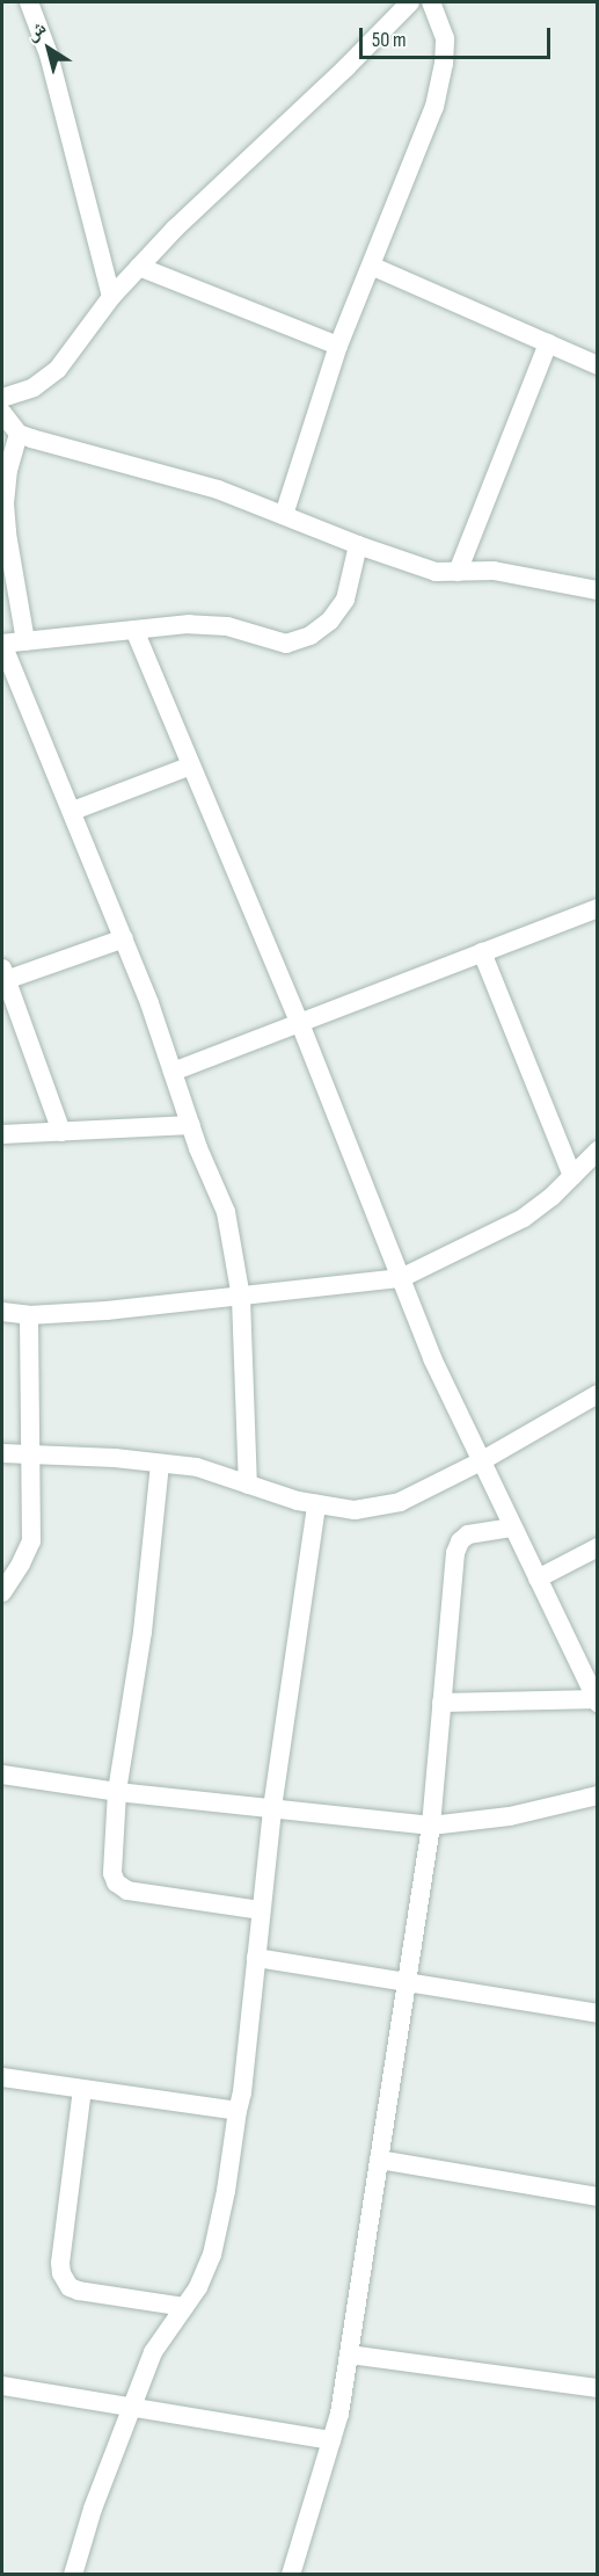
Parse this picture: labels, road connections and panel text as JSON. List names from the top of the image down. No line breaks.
{"scale_bar":"50 m","north":"top left"}
